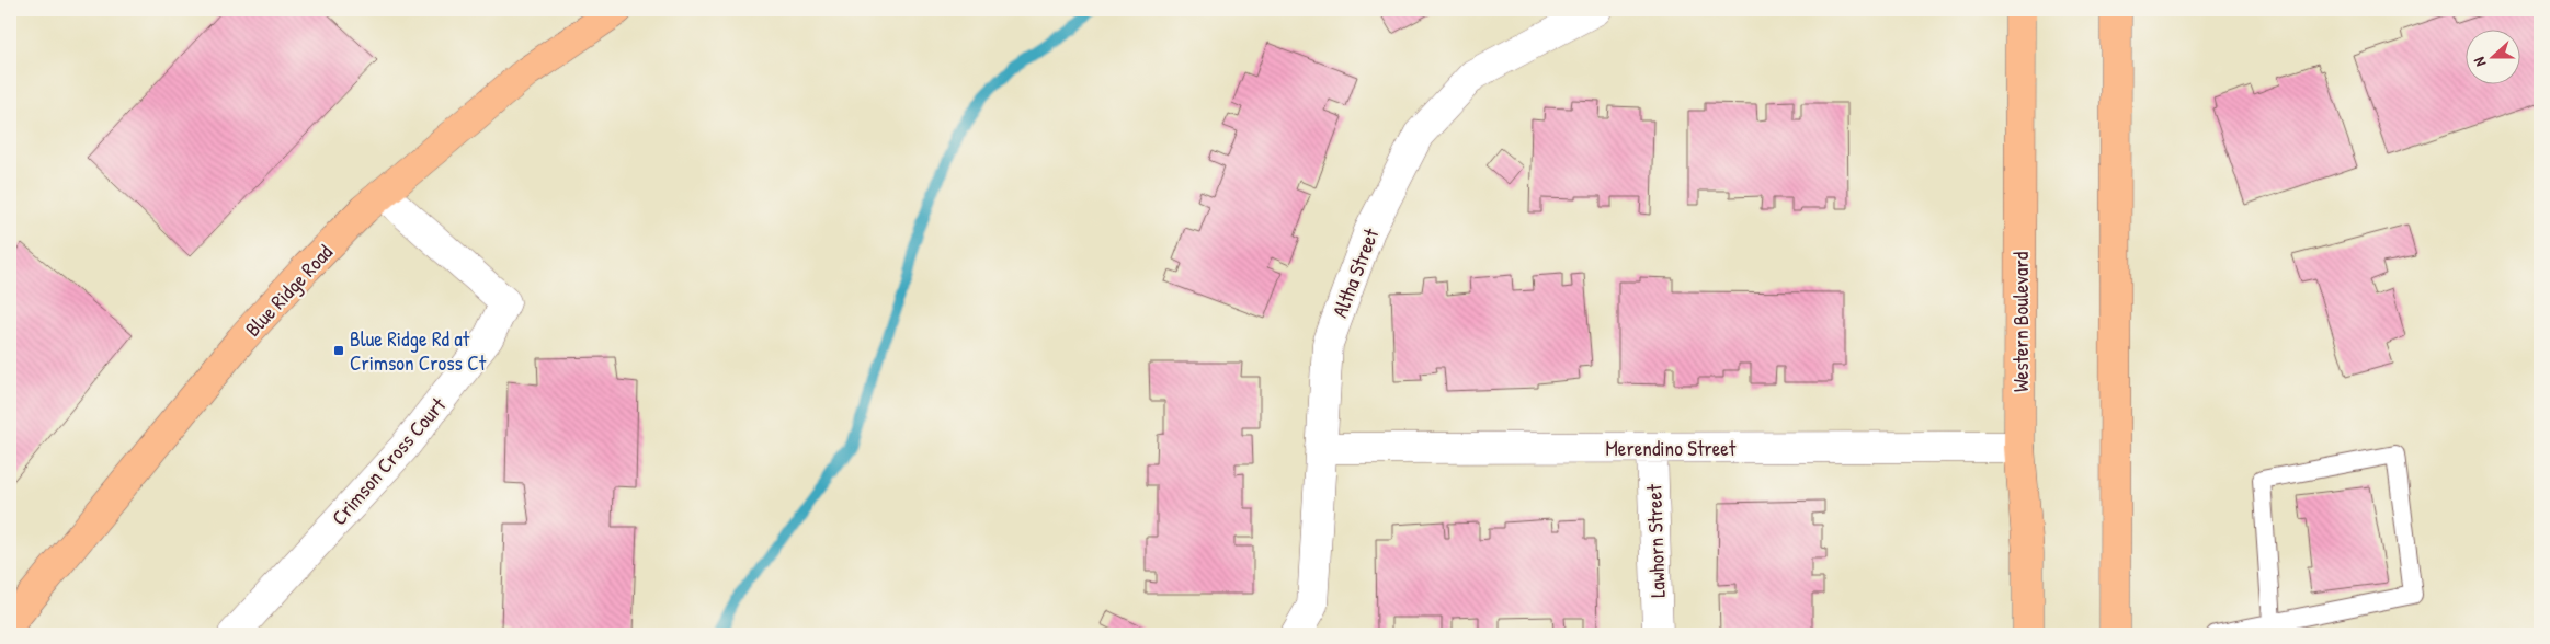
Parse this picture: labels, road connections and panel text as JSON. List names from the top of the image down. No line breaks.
{"streets":{"main road":["Blue Ridge Road","Western Boulevard"],"street":["Altha Street","Merendino Street","Crimson Cross Court","Lawhorn Street"]},"crossings":[["Altha Street","Merendino Street"],["Blue Ridge Road","Crimson Cross Court"],["Western Boulevard","Merendino Street"],["Merendino Street","Lawhorn Street"]],"places":{"transit":["Blue Ridge Rd at Crimson Cross Ct"]},"north":"left"}
